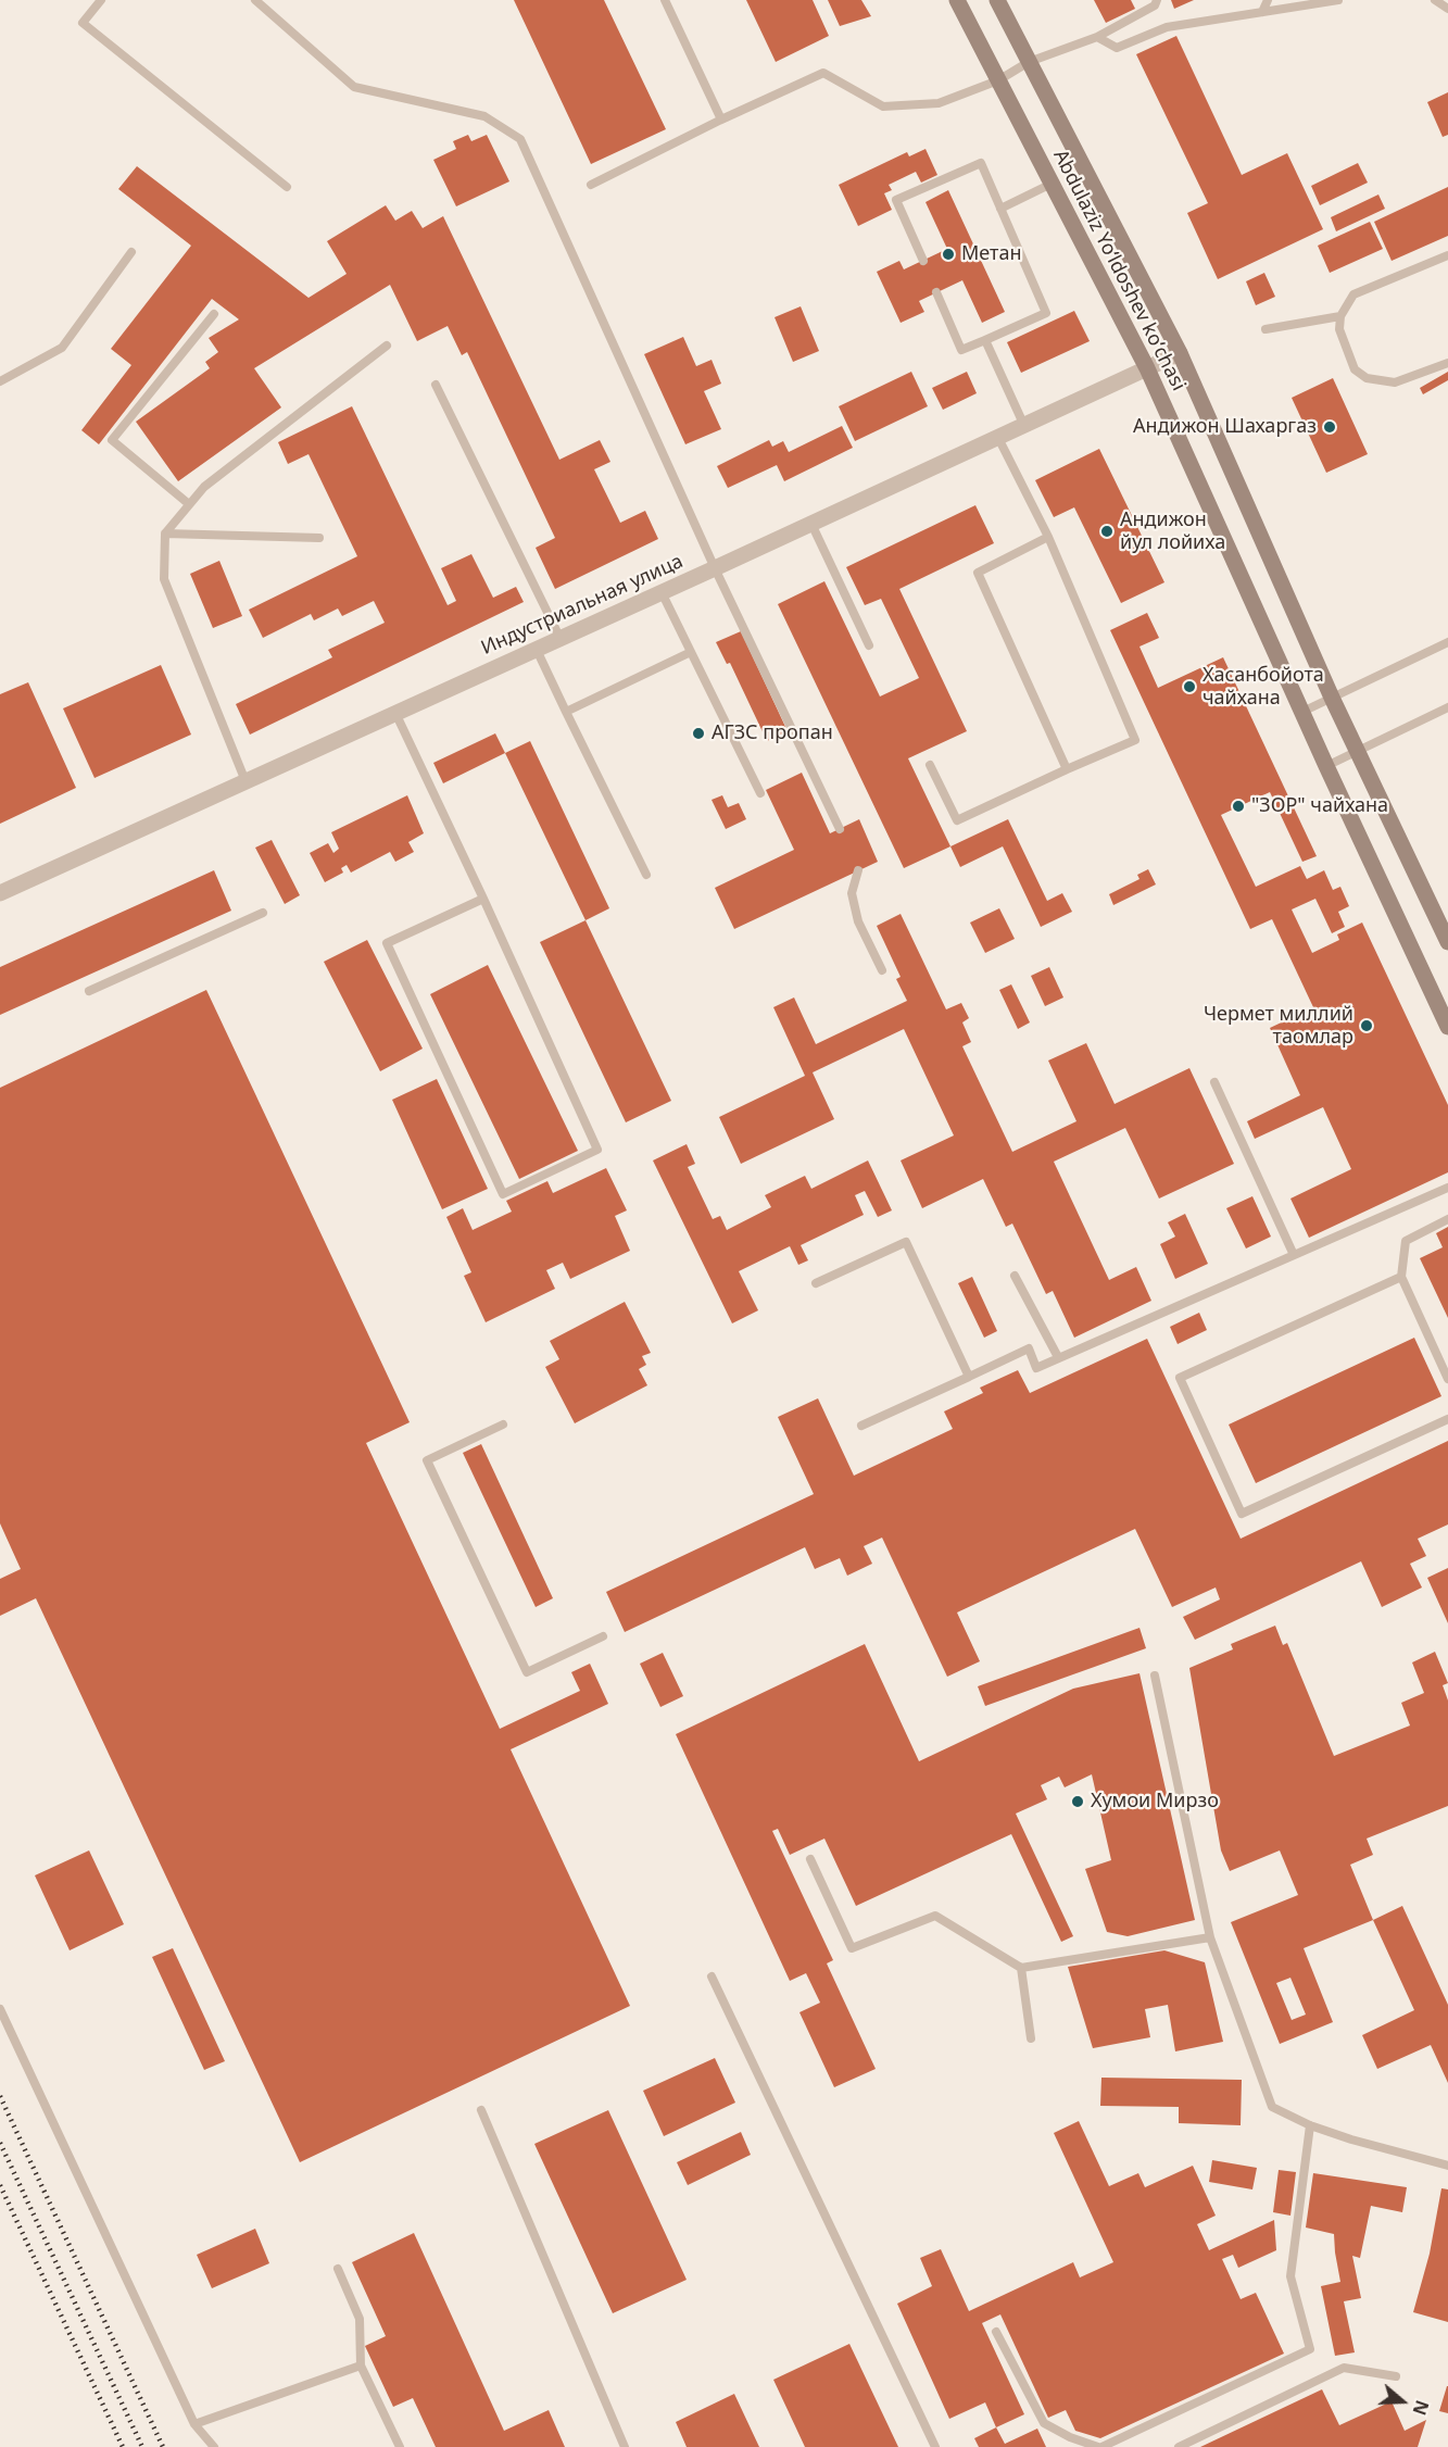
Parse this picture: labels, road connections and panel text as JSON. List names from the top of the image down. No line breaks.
{"streets":{"main road":["Abdulaziz Yoʻldoshev koʻchasi"],"street":["Индустриальная улица"]},"crossings":[["Abdulaziz Yoʻldoshev koʻchasi","Индустриальная улица"]],"places":["Метан","Андижон Шахаргаз","Андижон йул лойиха","Хасанбойота чайхана","АГЗС пропан","\"ЗОР\" чайхана","Чермет миллий таомлар","Хумои Мирзо"],"north":"right"}
